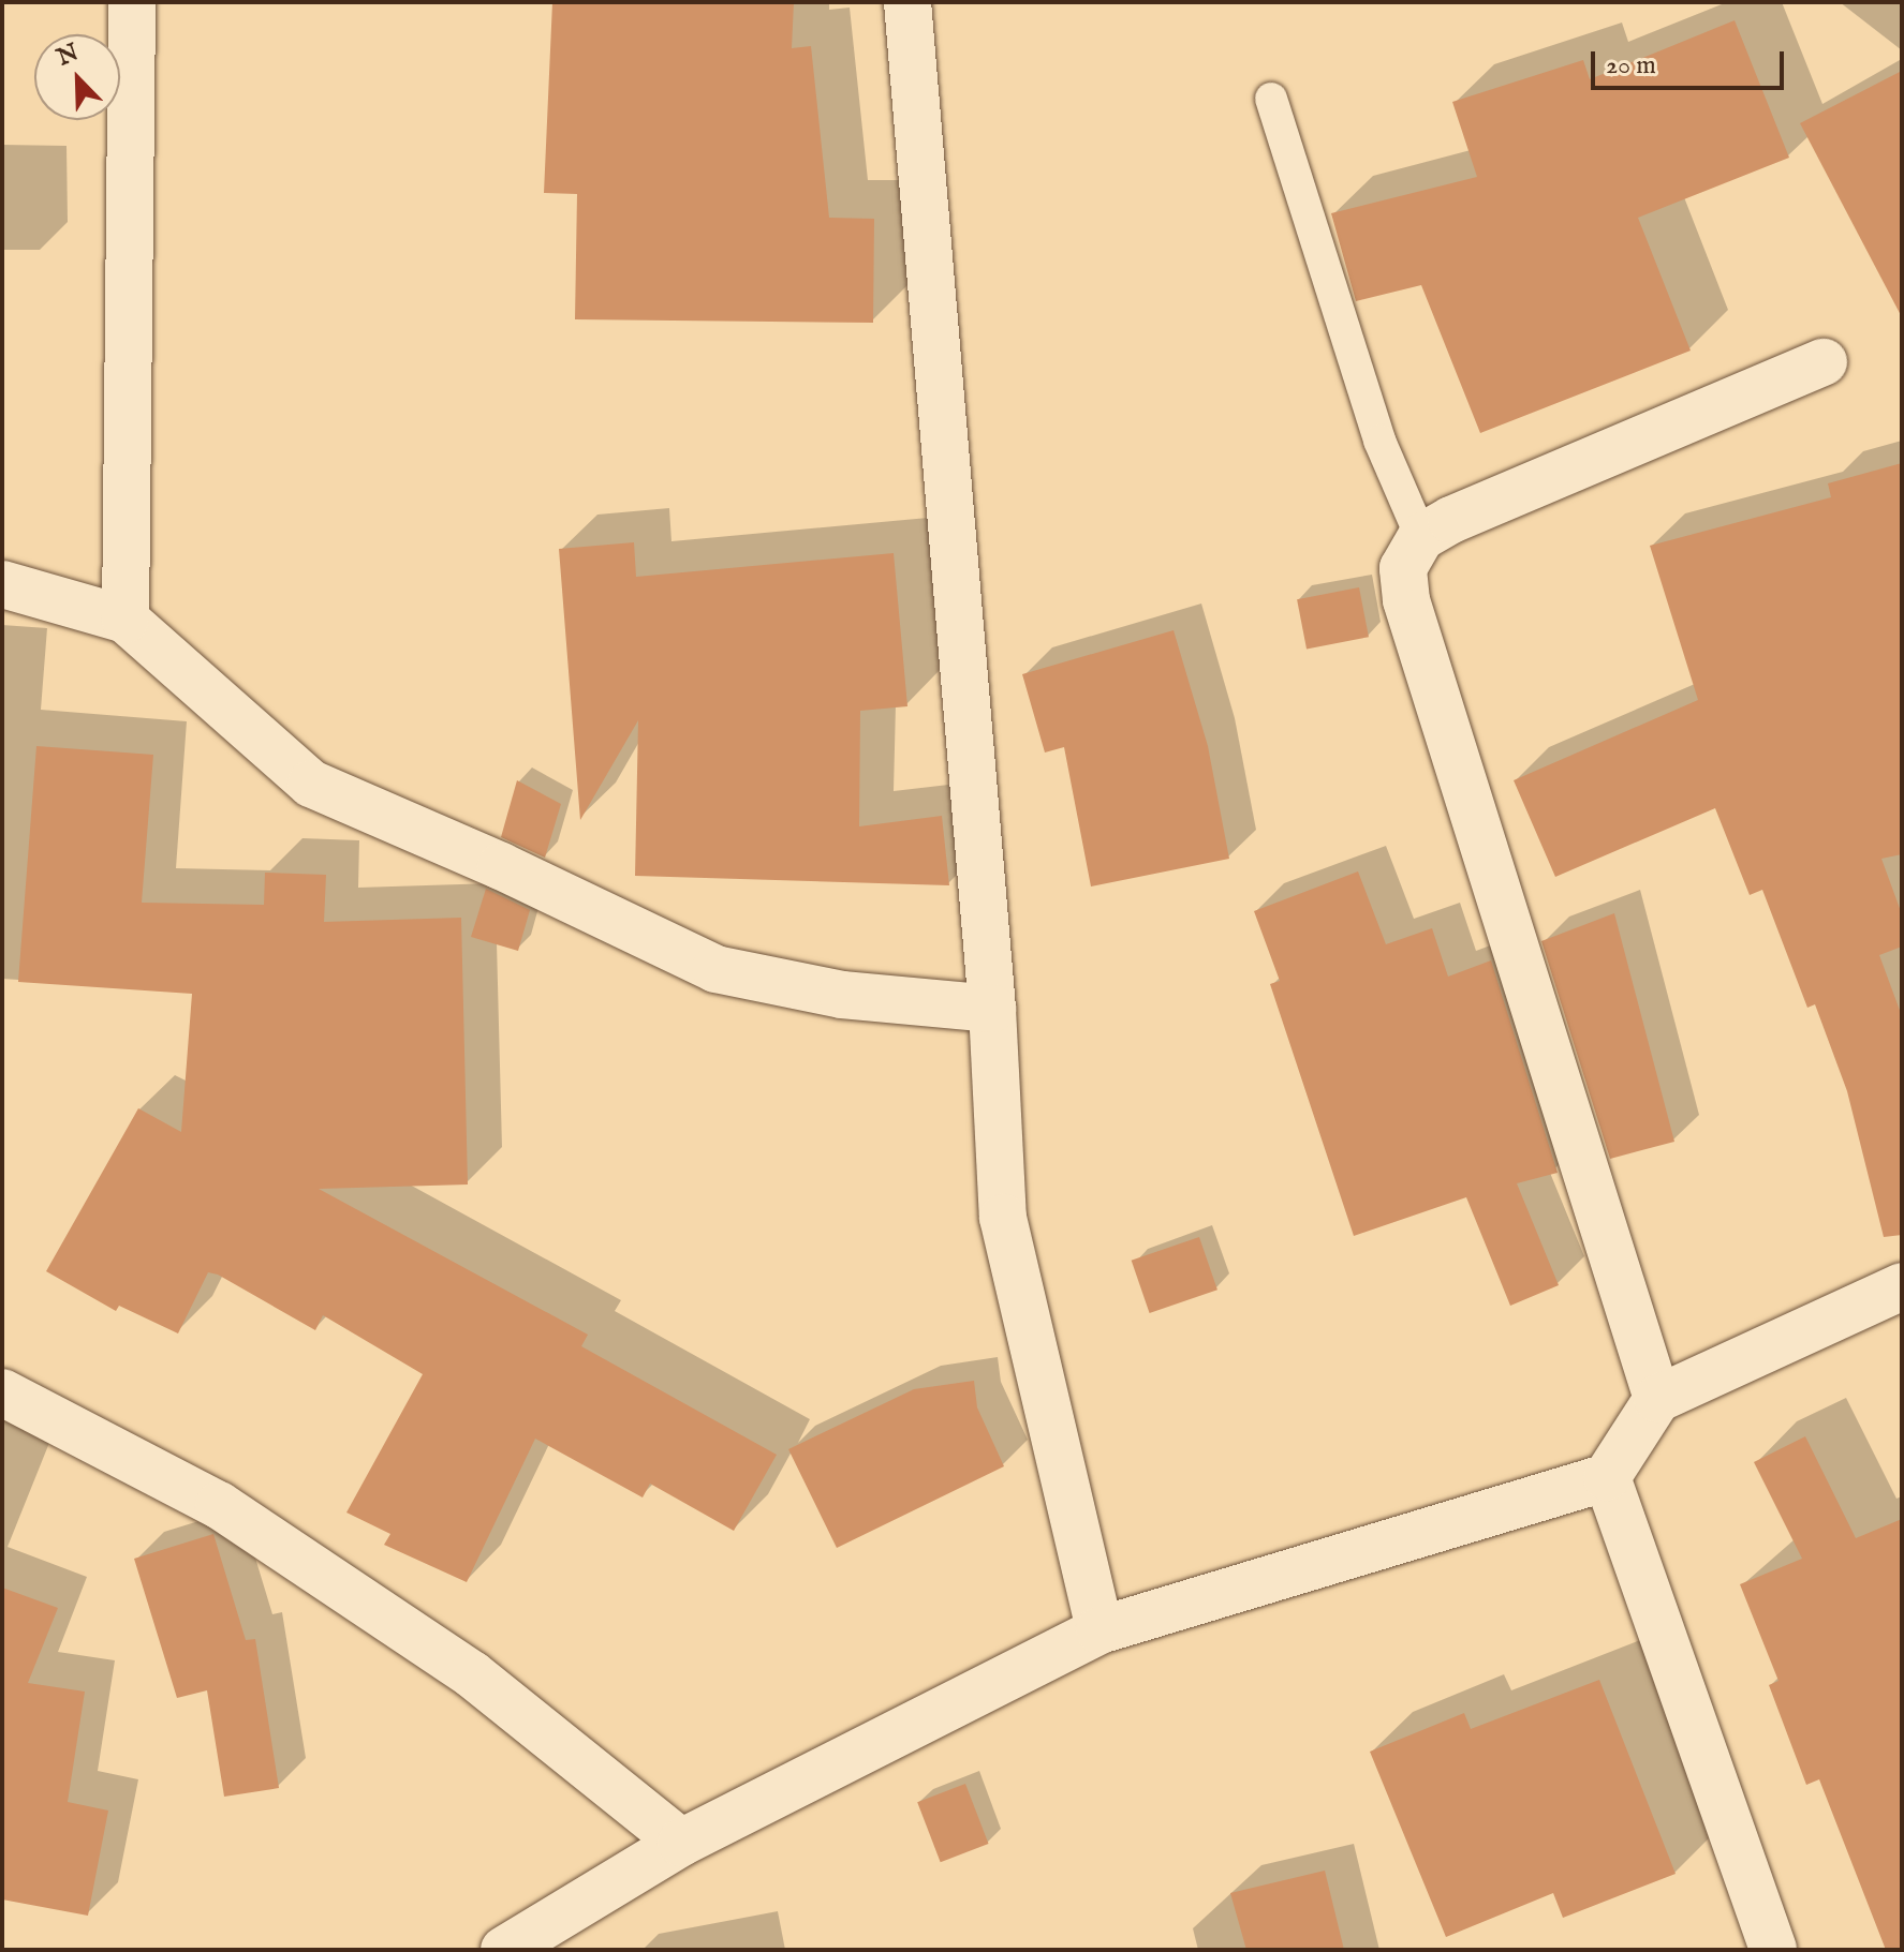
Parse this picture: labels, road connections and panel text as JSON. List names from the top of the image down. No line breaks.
{"scale_bar":"20 m","north":"top left"}
